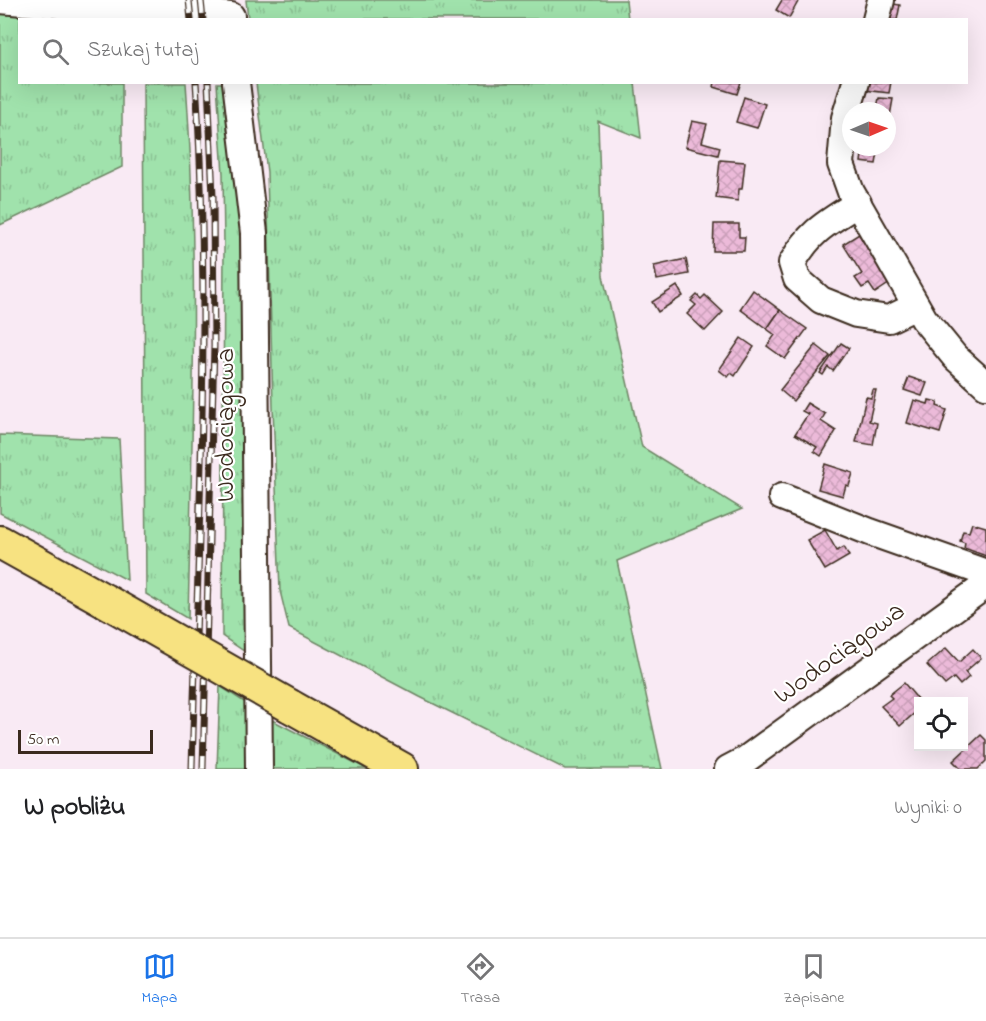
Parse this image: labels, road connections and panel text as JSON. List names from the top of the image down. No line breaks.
{"streets":{"street":["Wodociągowa"]},"scale_bar":"50 m","north":"right","page":{"search":"Szukaj tutaj","scale":"50 m","heading":["W pobliżu","Wyniki: 0"],"nav":["Mapa","Trasa","Zapisane"]}}
